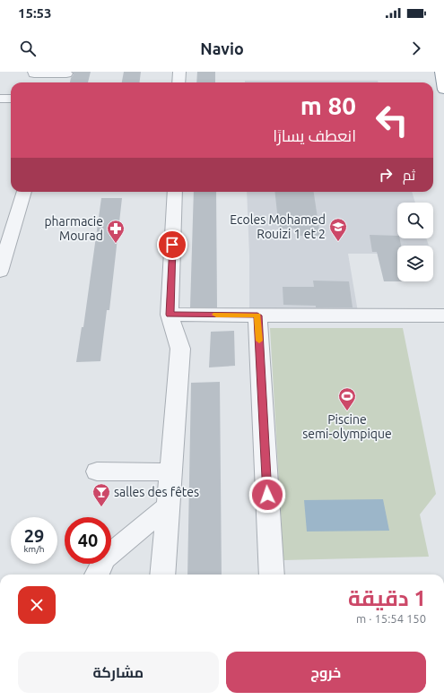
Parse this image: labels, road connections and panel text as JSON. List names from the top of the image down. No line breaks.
{"places":{"school or university":["Ecoles Mohamed Rouizi 1 et 2"],"pharmacy":["pharmacie Mourad"],"sports":["Piscine semi-olympique"],"bar":["salles des fêtes"]},"page":{"status":"15:53","header":"Navio","turn":["80 m","انعطف يسارًا"],"then":"ثم","speed":"29 km/h","limit":"40","heading":["1 دقيقة","150 m · 15:54"],"buttons":["خروج","مشاركة"]}}
